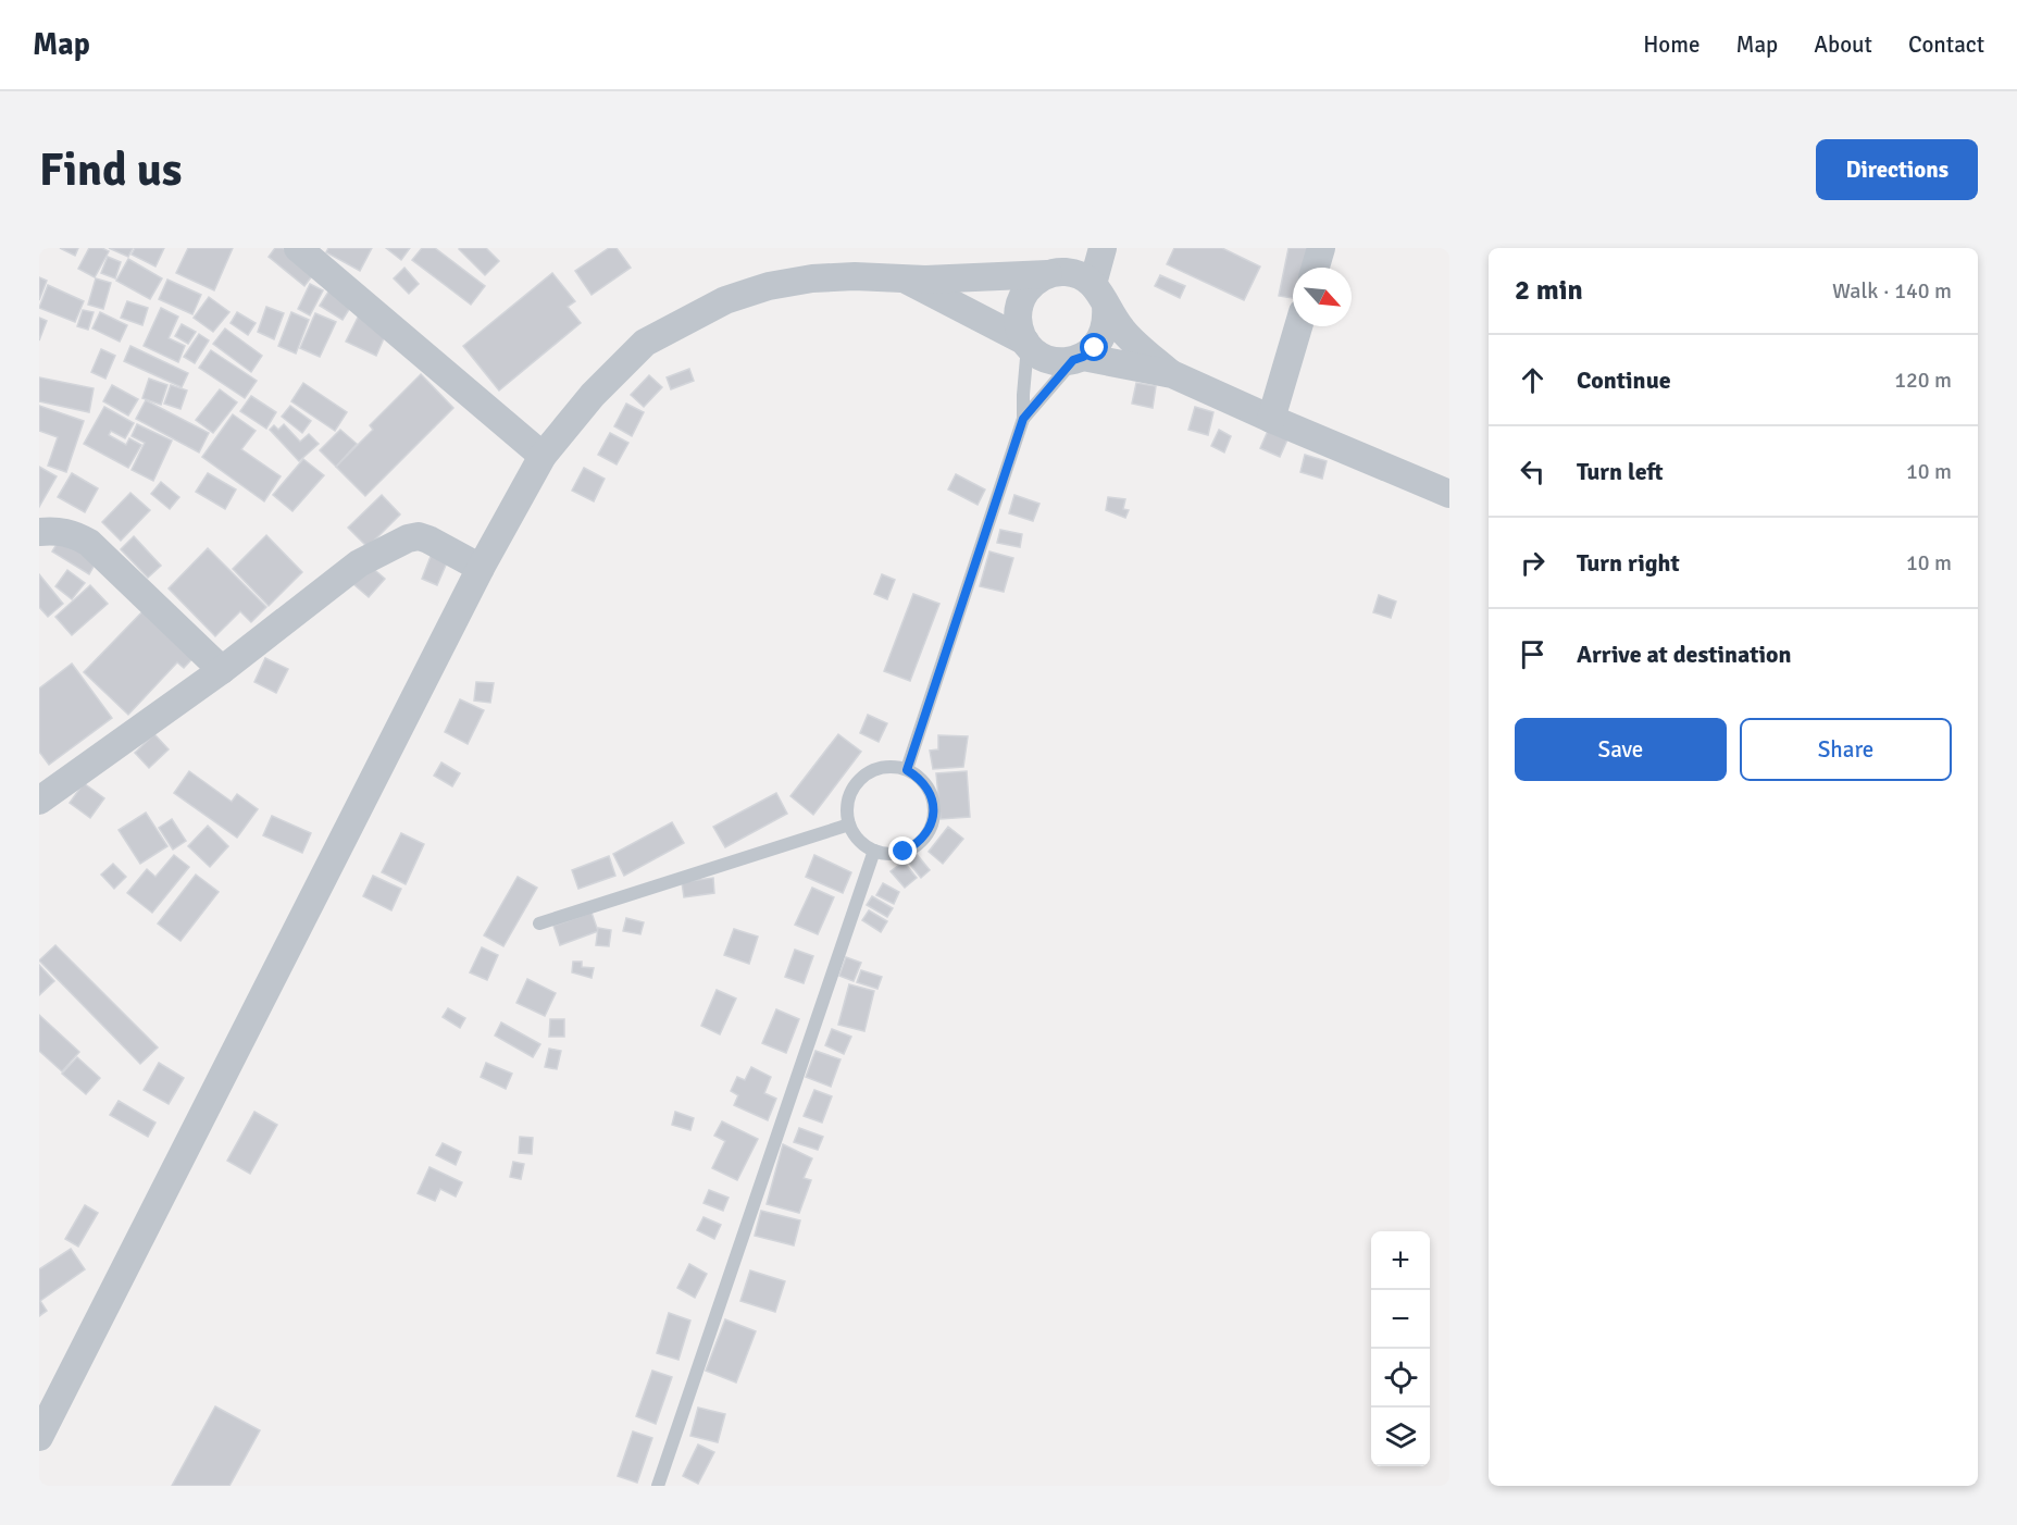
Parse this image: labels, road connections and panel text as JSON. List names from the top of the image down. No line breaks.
{"north":"bottom right","page":{"header":"Map","nav":["Home","Map","About","Contact"],"buttons":["Directions",["Save","Share"]],"title":"Find us","heading":["2 min","Walk · 140 m"],"list":[["Continue","120 m"],["Turn left","10 m"],["Turn right","10 m"],"Arrive at destination"],"map_buttons":["+","−"]}}
